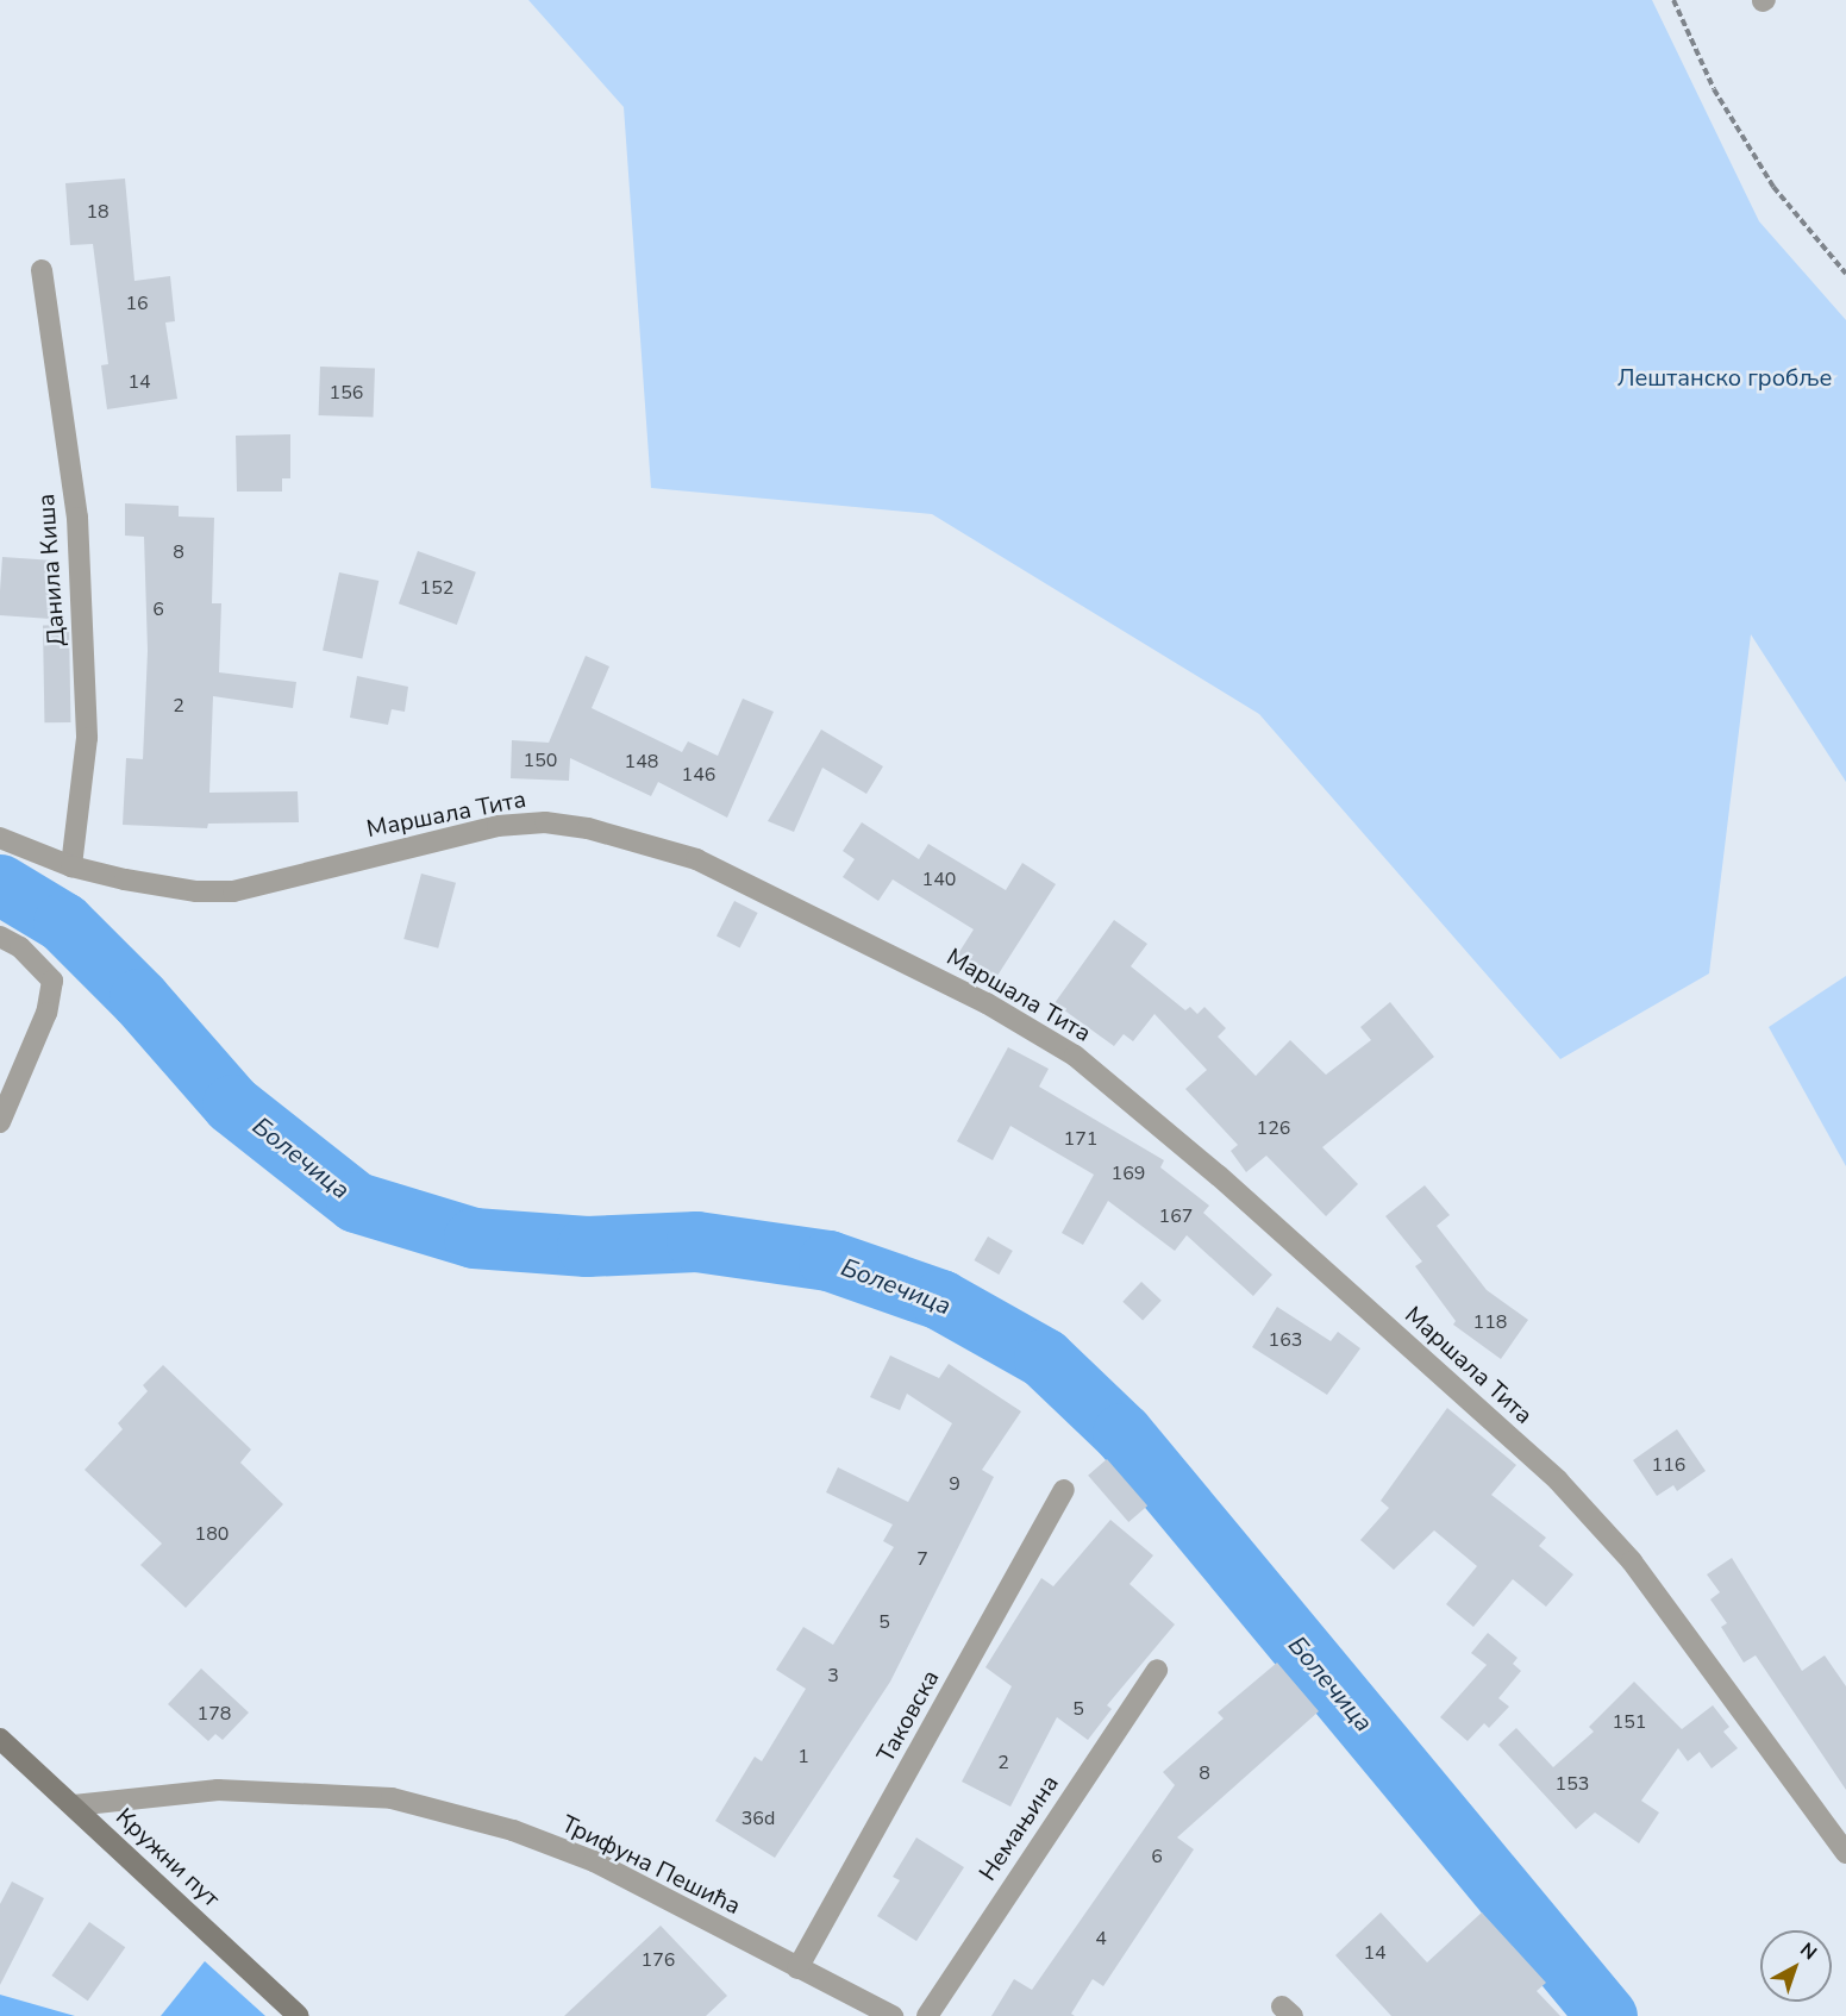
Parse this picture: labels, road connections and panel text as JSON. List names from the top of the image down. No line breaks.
{"streets":{"main road":["Кружни пут"],"street":["Данила Киша","Маршала Тита","Таковска","Немањина","Трифуна Пешића"]},"crossings":[["Данила Киша","Маршала Тита"],["Таковска","Трифуна Пешића"],["Кружни пут","Трифуна Пешића"]],"water":["Болечица"],"parks":["Лештанско гробље"],"house_numbers":["18","16","14","156","8","152","6","2","150","148","146","140","126","171","169","167","118","163","116","9","180","7","5","3","5","178","151","1","2","8","153","36d","6","4","14","176"],"north":"top right"}
